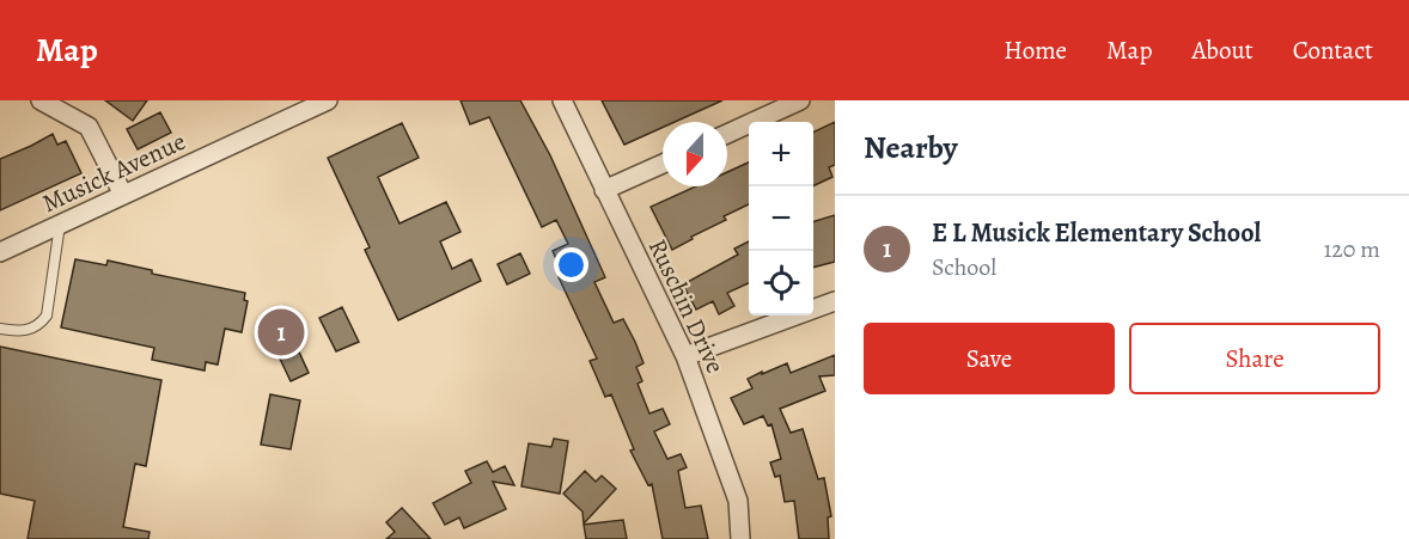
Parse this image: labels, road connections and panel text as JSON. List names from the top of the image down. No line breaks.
{"streets":{"street":["Musick Avenue","Ruschin Drive"]},"north":"bottom","page":{"header":"Map","nav":["Home","Map","About","Contact"],"heading":"Nearby","map_buttons":["+","−"],"list":[{"mark":"1","name":"E L Musick Elementary School","note":"School","value":"120 m"}],"buttons":["Save","Share"],"pins":"1"}}
